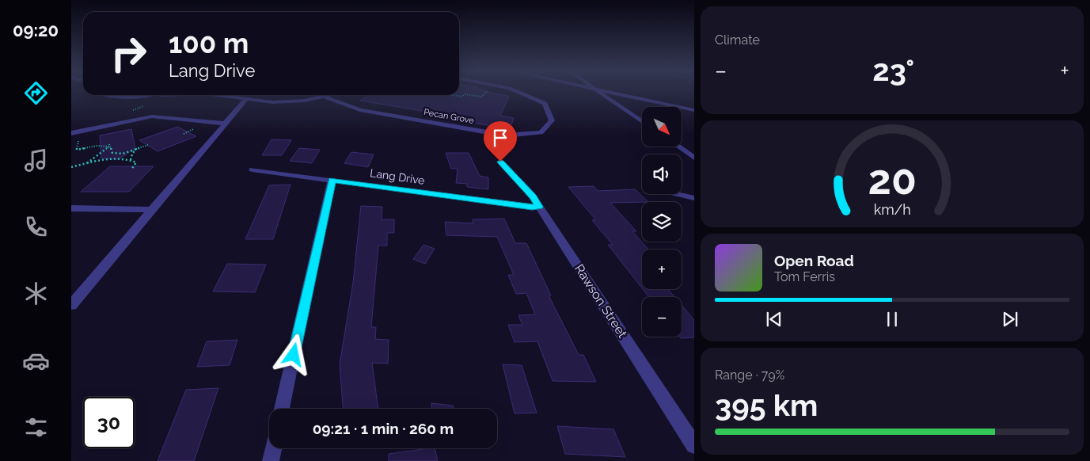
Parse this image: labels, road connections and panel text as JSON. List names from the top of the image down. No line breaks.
{"streets":{"street":["Pecan Grove","Lang Drive","Rawson Street"]},"crossings":[["Lang Drive","Rawson Street"]],"north":"bottom right","page":{"tabs":"09:20","tile":["Climate",["Range · 79%","395 km"]],"turn":["100 m","Lang Drive"],"heat":["−","23°","+"],"map_buttons":["+","−"],"song":["Open Road","Tom Ferris"],"limit":"30","trip":"09:21 · 1 min · 260 m","gauge":["20","km/h"]}}
